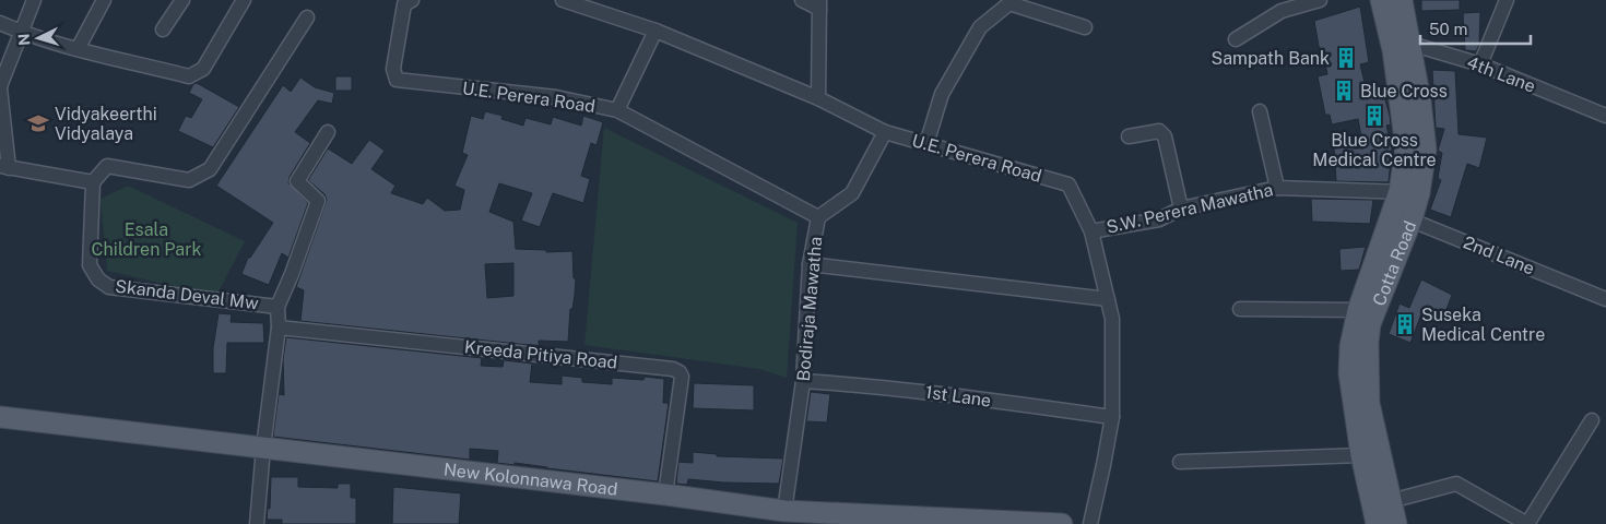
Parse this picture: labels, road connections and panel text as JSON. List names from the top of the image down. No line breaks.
{"streets":{"main road":["Cotta Road","New Kolonnawa Road"],"street":["4th Lane","U.E. Perera Road","S.W. Perera Mawatha","2nd Lane","Skanda Deval Mw","Bodiraja Mawatha","Kreeda Pitiya Road","1st Lane"]},"crossings":[["4th Lane","Cotta Road"],["U.E. Perera Road","S.W. Perera Mawatha"],["U.E. Perera Road","Bodiraja Mawatha"],["U.E. Perera Road","1st Lane"],["S.W. Perera Mawatha","Cotta Road"],["2nd Lane","Cotta Road"],["Bodiraja Mawatha","1st Lane"],["Bodiraja Mawatha","New Kolonnawa Road"],["Kreeda Pitiya Road","New Kolonnawa Road"]],"parks":["Esala Children Park"],"places":{"building":["Sampath Bank","Blue Cross","Blue Cross Medical Centre","Suseka Medical Centre"],"school or university":["Vidyakeerthi Vidyalaya"]},"scale_bar":"50 m","north":"left"}
